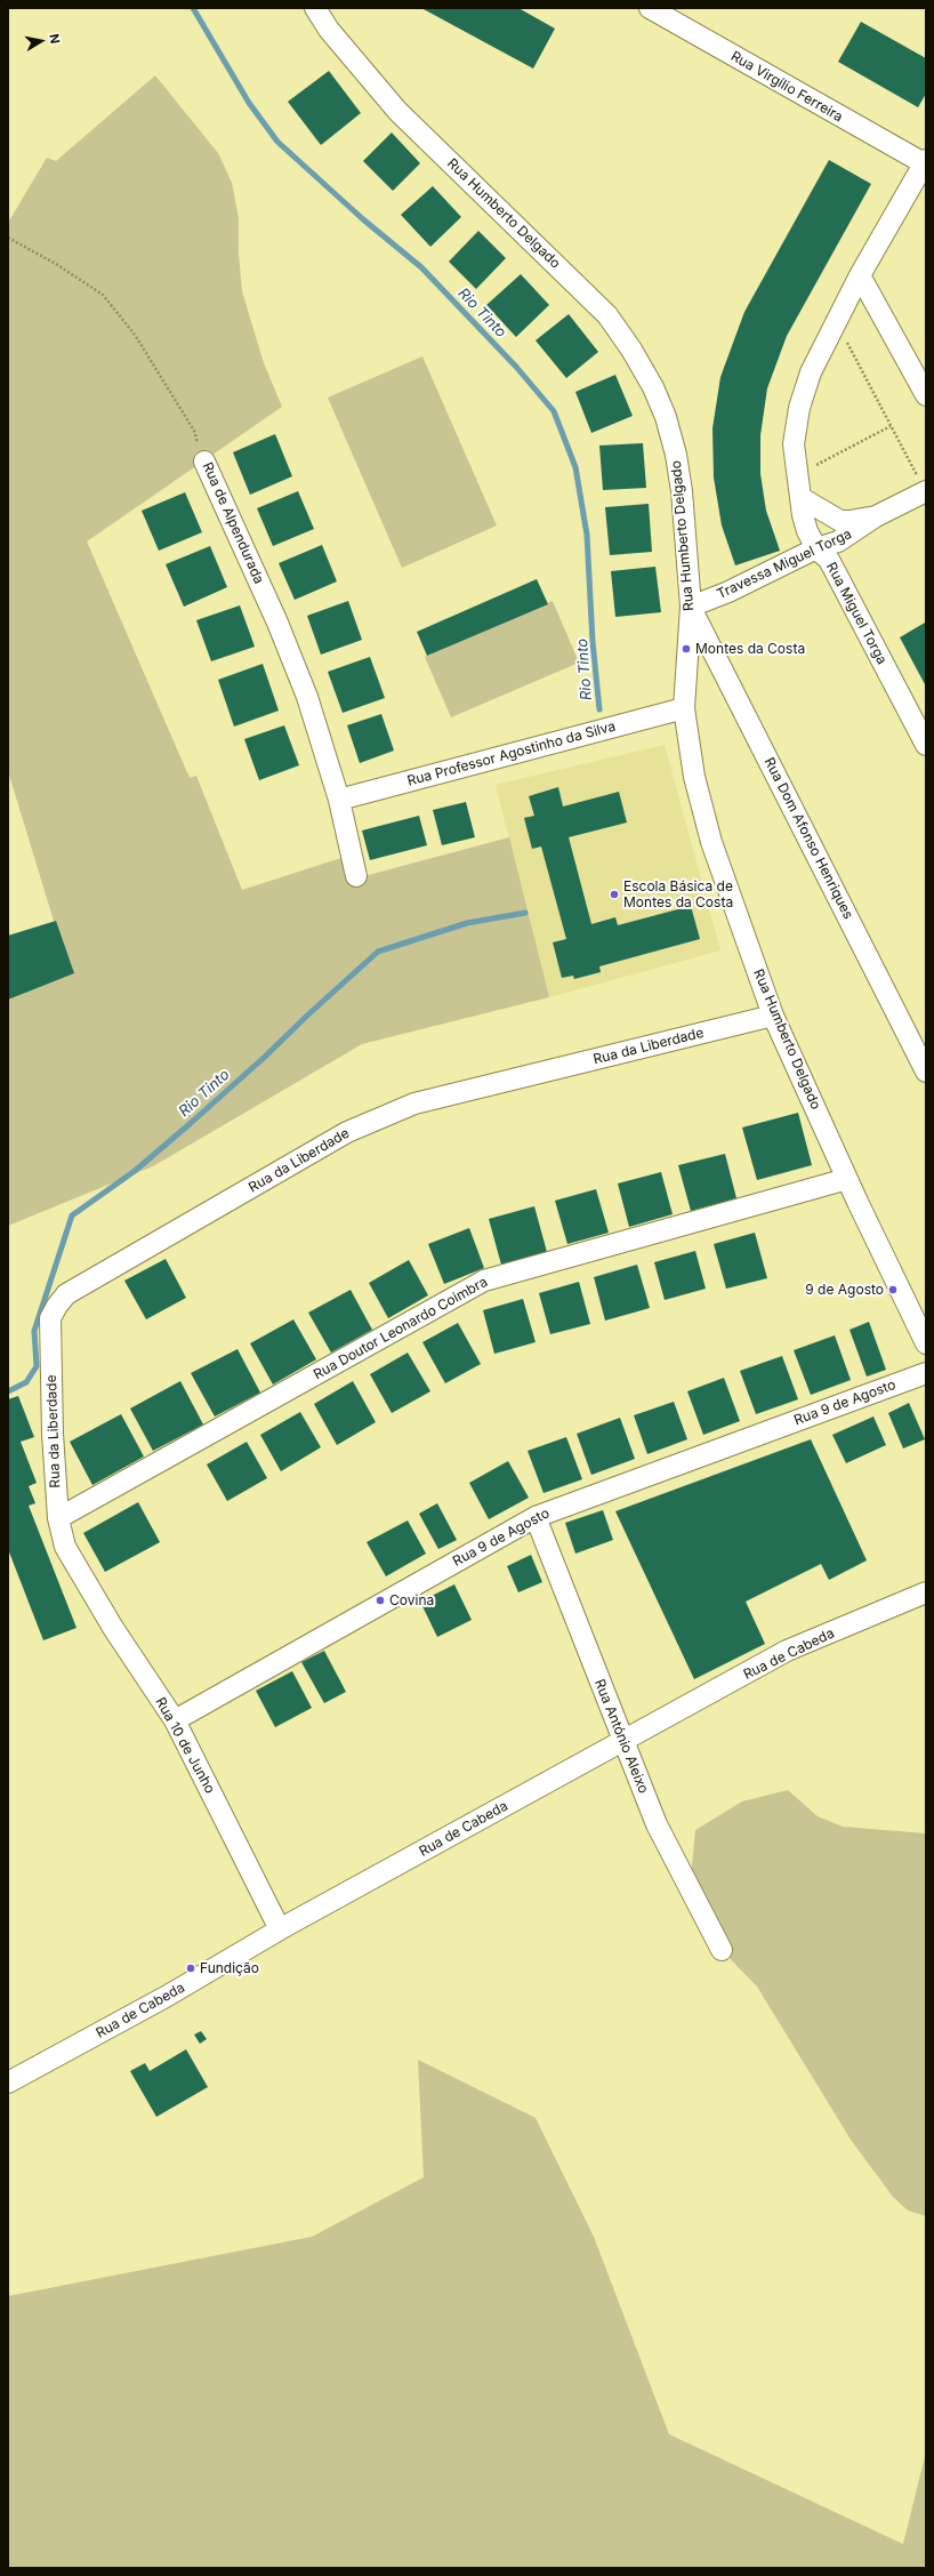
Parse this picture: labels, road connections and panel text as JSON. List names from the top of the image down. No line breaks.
{"streets":{"street":["Rua Virgílio Ferreira","Rua Humberto Delgado","Rua de Alpendurada","Travessa Miguel Torga","Rua Miguel Torga","Rua Professor Agostinho da Silva","Rua Dom Afonso Henriques","Rua da Liberdade","Rua Doutor Leonardo Coimbra","Rua 9 de Agosto","Rua de Cabeda","Rua António Aleixo","Rua 10 de Junho"]},"crossings":[["Rua Virgílio Ferreira","Rua Miguel Torga"],["Rua Humberto Delgado","Travessa Miguel Torga"],["Rua Humberto Delgado","Rua Professor Agostinho da Silva"],["Rua Humberto Delgado","Rua Dom Afonso Henriques"],["Rua Humberto Delgado","Rua da Liberdade"],["Rua Humberto Delgado","Rua Doutor Leonardo Coimbra"],["Rua de Alpendurada","Rua Professor Agostinho da Silva"],["Travessa Miguel Torga","Rua Miguel Torga"],["Travessa Miguel Torga","Rua Dom Afonso Henriques"],["Rua da Liberdade","Rua Doutor Leonardo Coimbra"],["Rua da Liberdade","Rua 10 de Junho"],["Rua Doutor Leonardo Coimbra","Rua 10 de Junho"],["Rua 9 de Agosto","Rua António Aleixo"],["Rua 9 de Agosto","Rua 10 de Junho"],["Rua de Cabeda","Rua António Aleixo"],["Rua de Cabeda","Rua 10 de Junho"]],"water":["Rio Tinto"],"places":["Montes da Costa","Escola Básica de Montes da Costa","9 de Agosto","Covina","Fundição"],"north":"right"}
